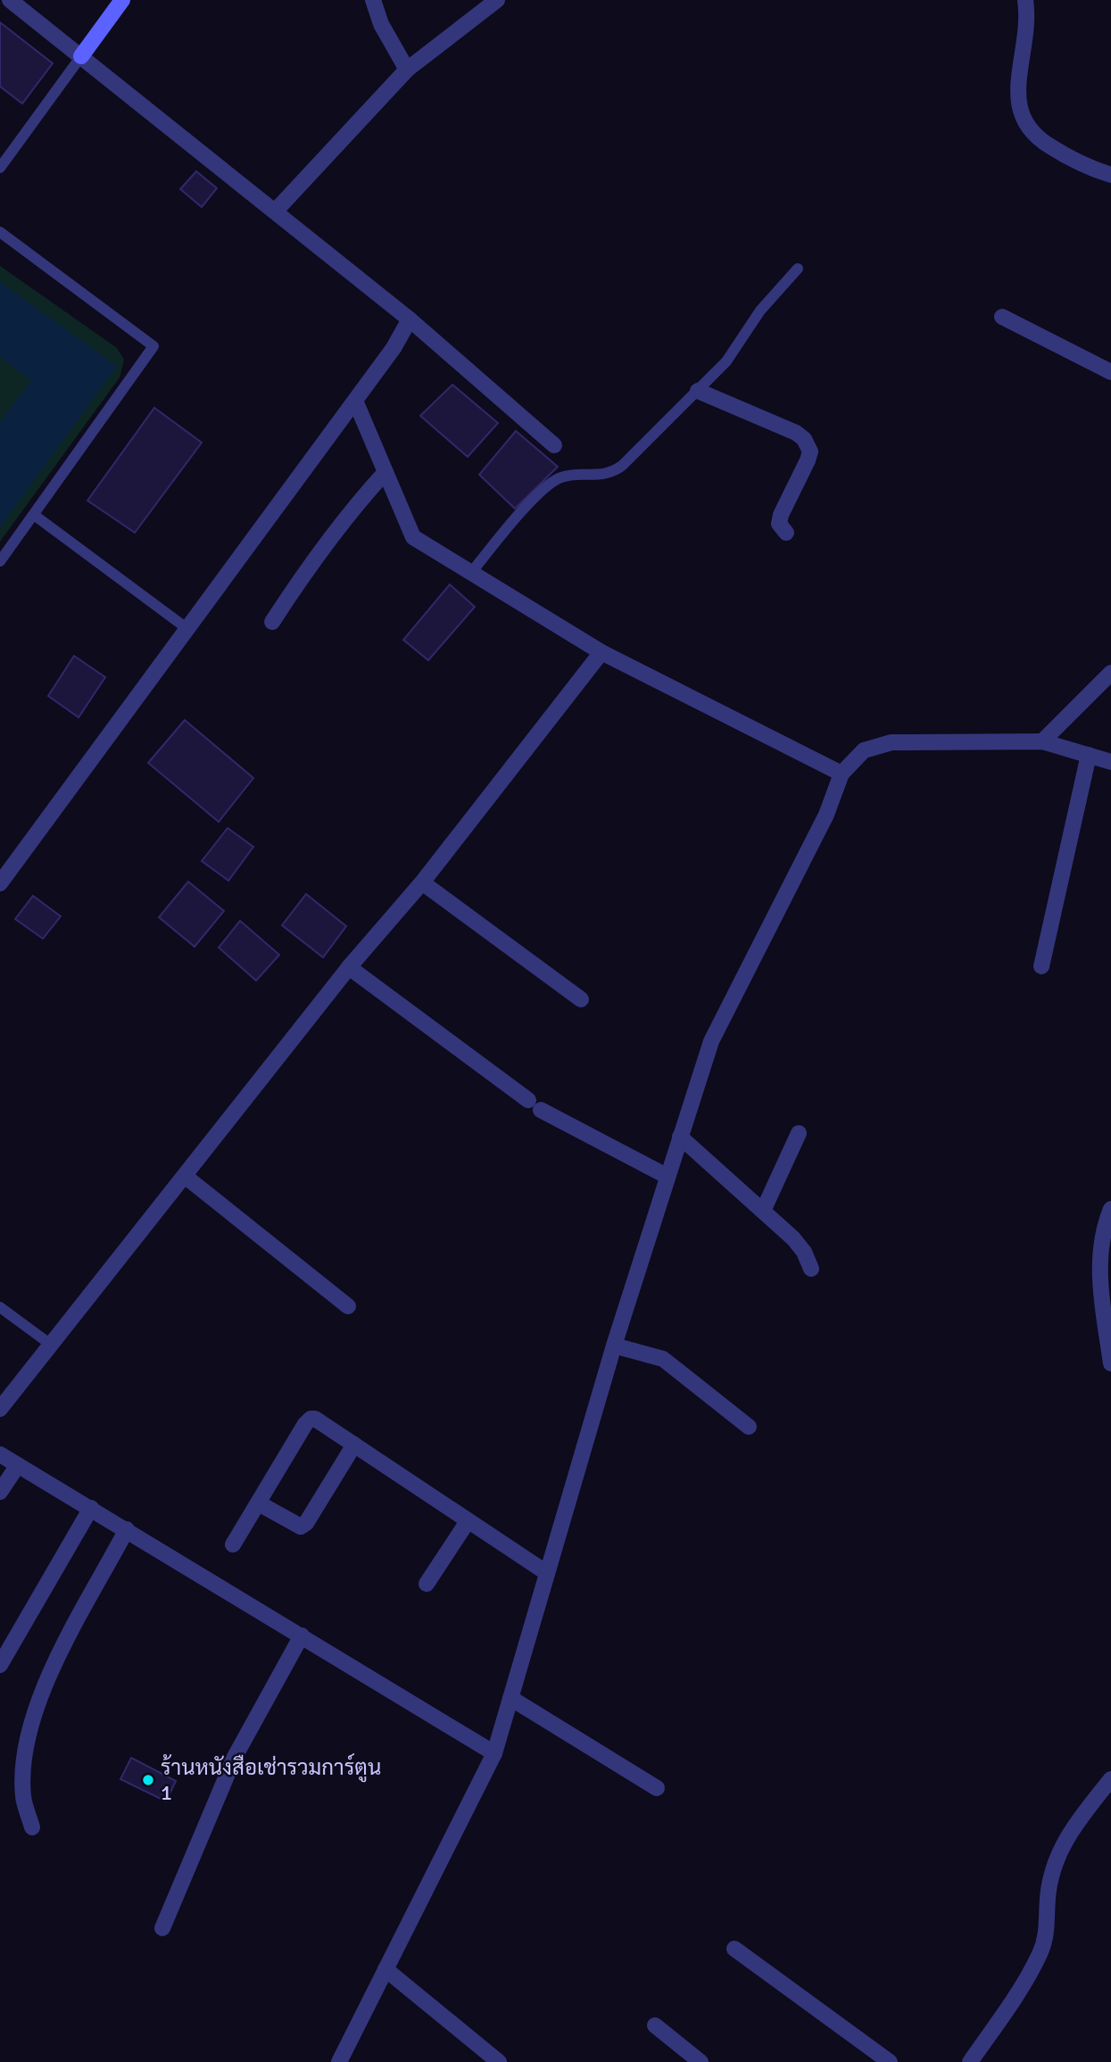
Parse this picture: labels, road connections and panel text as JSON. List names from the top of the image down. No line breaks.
{"places":["ร้านหนังสือเช่ารวมการ์ตูน 1"]}
